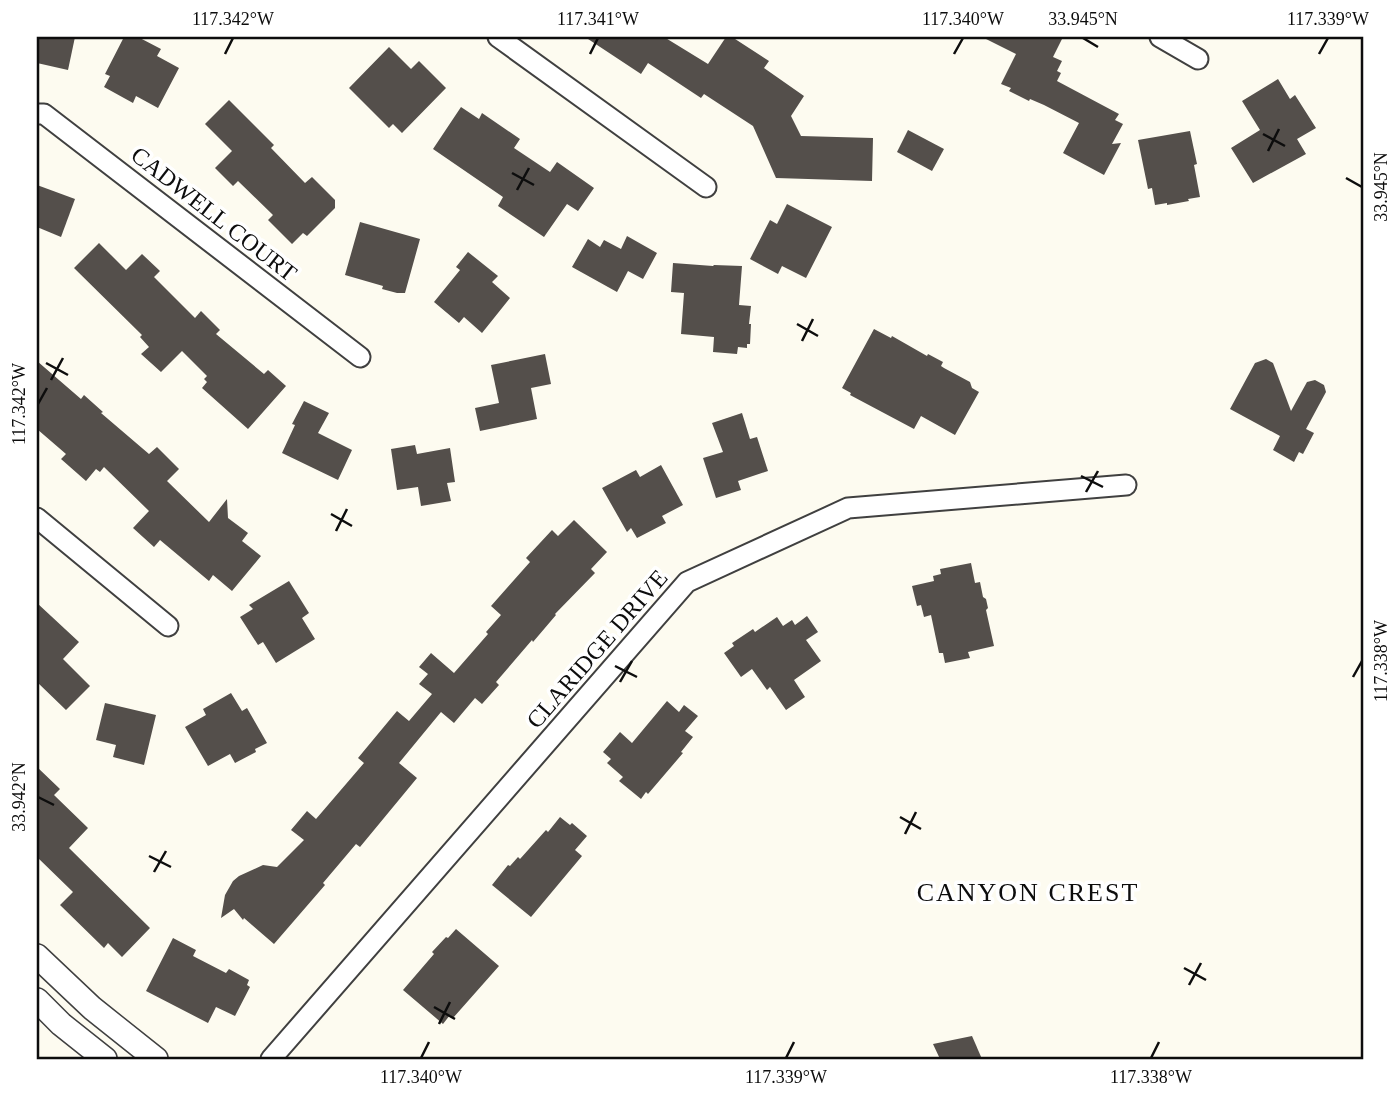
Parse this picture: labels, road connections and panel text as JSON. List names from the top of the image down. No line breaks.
{"streets":{"street":["CADWELL COURT","CLARIDGE DRIVE"]},"districts":["CANYON CREST"],"coordinates":["117.342°W","117.341°W","117.340°W","33.945°N","117.339°W","117.338°W","33.942°N"]}
